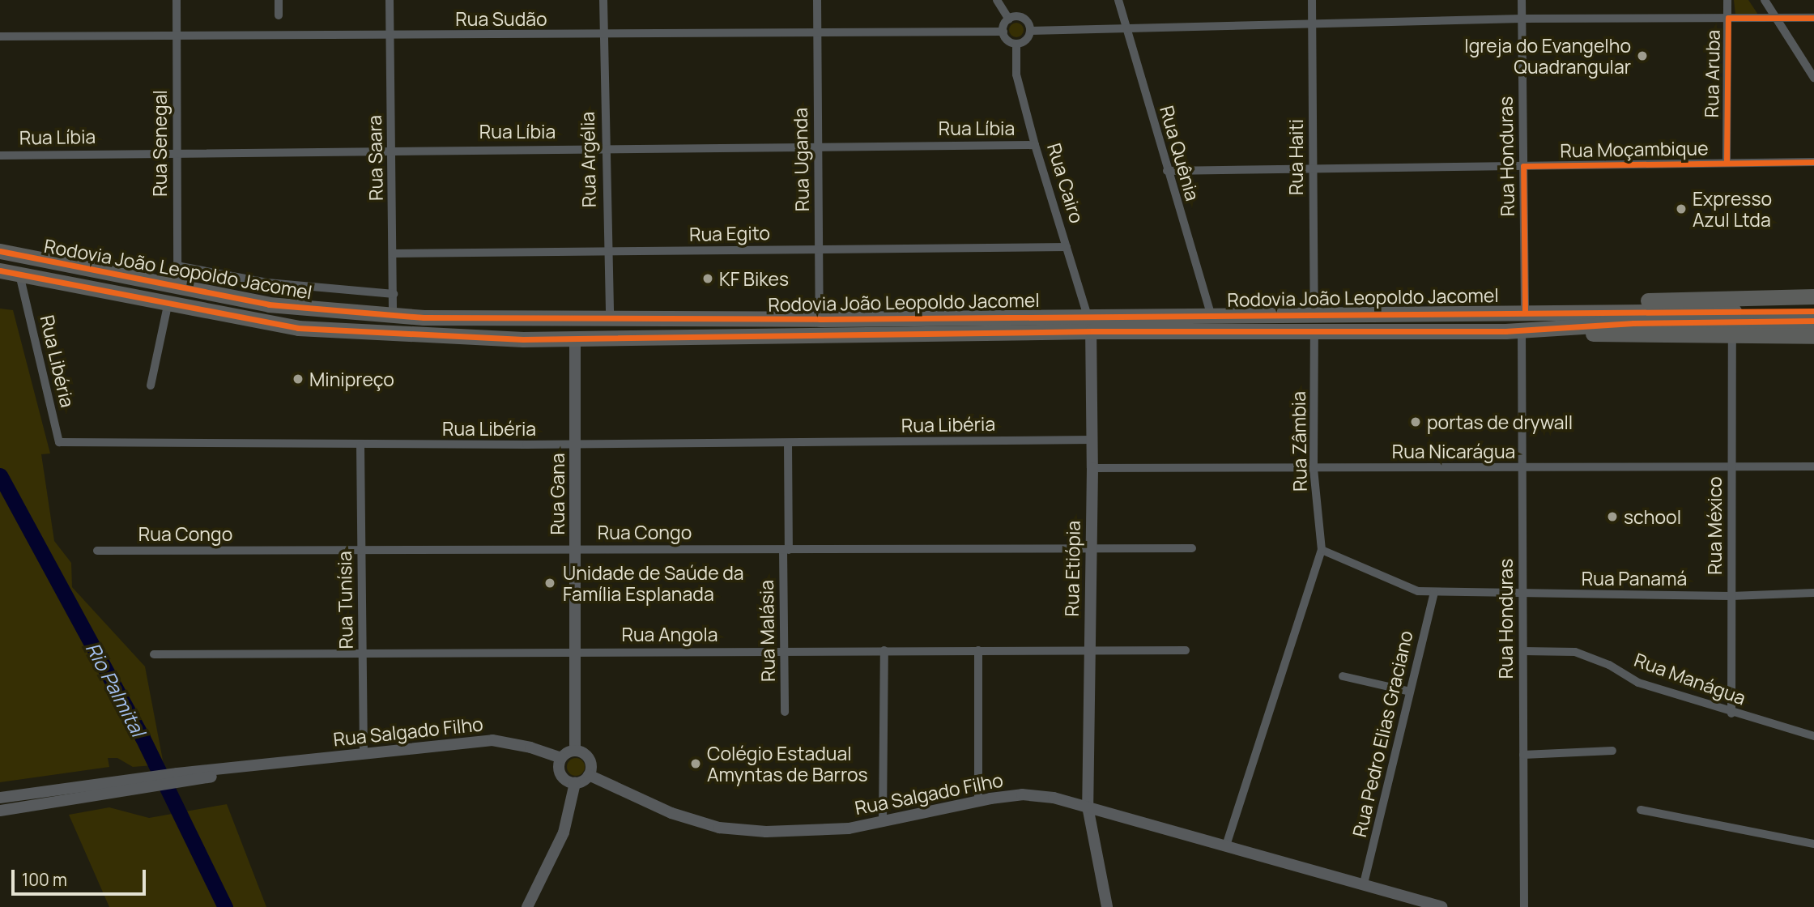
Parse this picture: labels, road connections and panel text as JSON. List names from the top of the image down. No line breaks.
{"streets":{"highway":["Rodovia João Leopoldo Jacomel"],"main road":["Rua Cairo","Rua Gana","Rua Etiópia","Rua Salgado Filho"],"street":["Rua Sudão","Rua Aruba","Rua Líbia","Rua Senegal","Rua Moçambique","Rua Quênia","Rua Honduras","Rua Haiti","Rua Saara","Rua Argélia","Rua Uganda","Rua Egito","Rua Libéria","Rua Zâmbia","Rua Nicarágua","Rua México","Rua Congo","Rua Panamá","Rua Tunísia","Rua Malásia","Rua Angola","Rua Manágua","Rua Pedro Elias Graciano"]},"crossings":[["Rua Sudão","Rua Senegal"],["Rua Sudão","Rua Saara"],["Rua Sudão","Rua Argélia"],["Rua Sudão","Rua Uganda"],["Rua Sudão","Rua Cairo"],["Rua Aruba","Rua Moçambique"],["Rua Líbia","Rua Senegal"],["Rua Líbia","Rua Saara"],["Rua Líbia","Rua Argélia"],["Rua Líbia","Rua Uganda"],["Rua Líbia","Rua Cairo"],["Rua Senegal","Rodovia João Leopoldo Jacomel"],["Rua Moçambique","Rua Quênia"],["Rua Moçambique","Rua Honduras"],["Rua Moçambique","Rua Haiti"],["Rua Quênia","Rodovia João Leopoldo Jacomel"],["Rua Honduras","Rodovia João Leopoldo Jacomel"],["Rua Honduras","Rua Nicarágua"],["Rua Honduras","Rua Panamá"],["Rua Honduras","Rua Manágua"],["Rua Haiti","Rodovia João Leopoldo Jacomel"],["Rua Saara","Rua Egito"],["Rua Saara","Rodovia João Leopoldo Jacomel"],["Rua Argélia","Rua Egito"],["Rua Argélia","Rodovia João Leopoldo Jacomel"],["Rua Uganda","Rua Egito"],["Rua Uganda","Rodovia João Leopoldo Jacomel"],["Rua Cairo","Rua Egito"],["Rua Cairo","Rodovia João Leopoldo Jacomel"],["Rua Cairo","Rua Etiópia"],["Rodovia João Leopoldo Jacomel","Rua Libéria"],["Rodovia João Leopoldo Jacomel","Rua Zâmbia"],["Rodovia João Leopoldo Jacomel","Rua Gana"],["Rodovia João Leopoldo Jacomel","Rua Etiópia"],["Rua Libéria","Rua Gana"],["Rua Libéria","Rua Etiópia"],["Rua Libéria","Rua Tunísia"],["Rua Libéria","Rua Malásia"],["Rua Zâmbia","Rua Nicarágua"],["Rua Nicarágua","Rua México"],["Rua Nicarágua","Rua Etiópia"],["Rua Gana","Rua Congo"],["Rua Gana","Rua Angola"],["Rua Gana","Rua Salgado Filho"],["Rua México","Rua Panamá"],["Rua México","Rua Manágua"],["Rua Congo","Rua Etiópia"],["Rua Congo","Rua Tunísia"],["Rua Congo","Rua Malásia"],["Rua Etiópia","Rua Angola"],["Rua Etiópia","Rua Salgado Filho"],["Rua Tunísia","Rua Angola"],["Rua Tunísia","Rua Salgado Filho"],["Rua Malásia","Rua Angola"],["Rua Salgado Filho","Rua Pedro Elias Graciano"]],"water":["Rio Palmital"],"places":["Igreja do Evangelho Quadrangular","Expresso Azul Ltda","KF Bikes","Minipreço","portas de drywall","school","Unidade de Saúde da Família Esplanada","Colégio Estadual Amyntas de Barros"],"scale_bar":"100 m"}
